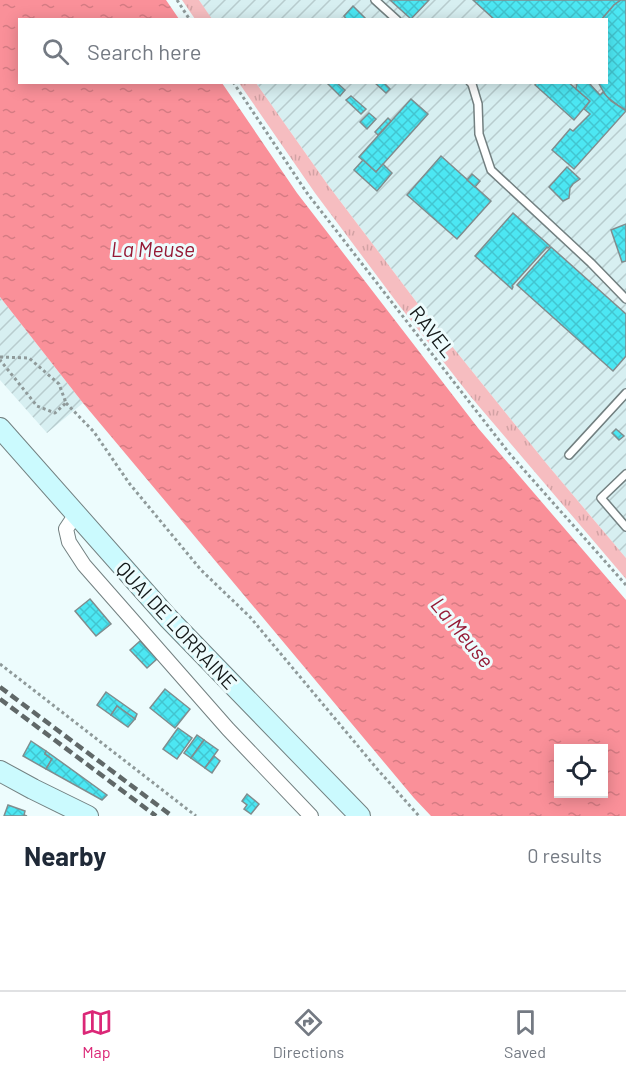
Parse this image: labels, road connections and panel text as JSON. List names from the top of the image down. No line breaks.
{"streets":{"main road":["QUAI DE LORRAINE"],"path":["RAVEL"]},"water":["La Meuse"],"page":{"search":"Search here","heading":["Nearby","0 results"],"nav":["Map","Directions","Saved"]}}
